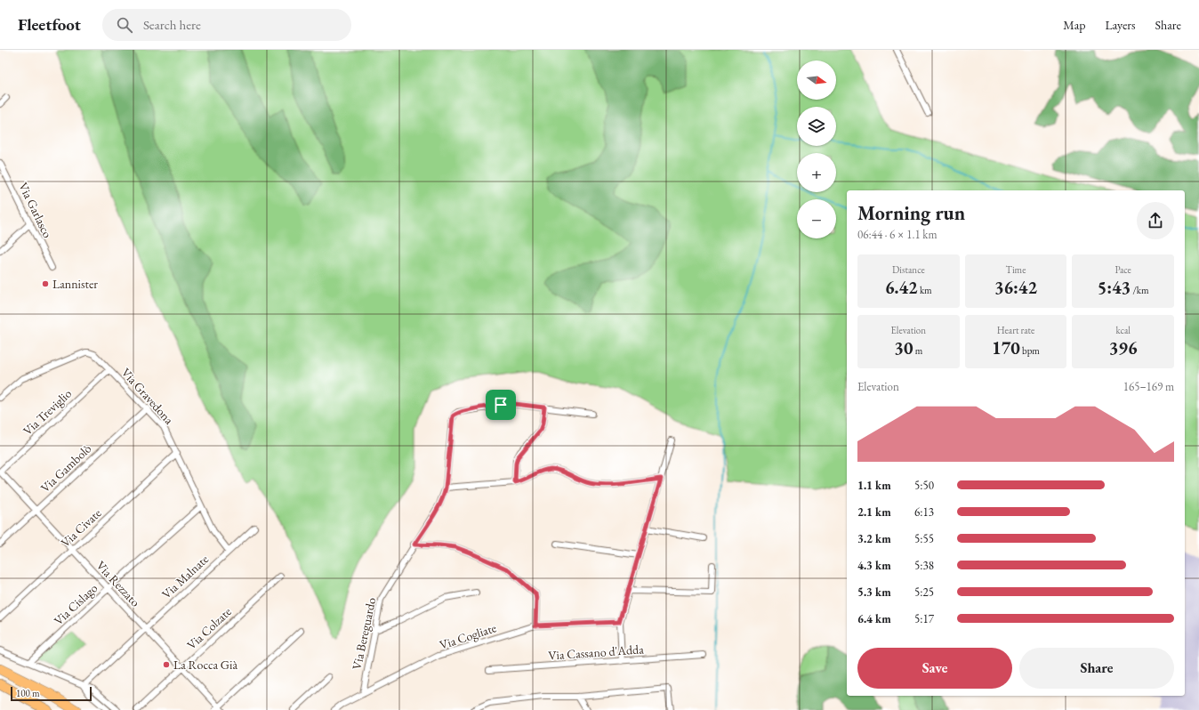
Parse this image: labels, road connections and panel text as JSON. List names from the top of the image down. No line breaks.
{"streets":{"street":["Via Garlasco","Via Gravedona","Via Treviglio","Via Gambolò","Via Civate","Via Malnate","Via Rezzato","Via Cislago","Via Colzate","Via Bereguardo","Via Cogliate","Via Cassano d'Adda"]},"crossings":[["Via Gravedona","Via Treviglio"],["Via Gravedona","Via Gambolò"],["Via Gravedona","Via Civate"],["Via Gravedona","Via Malnate"],["Via Gravedona","Via Cislago"],["Via Treviglio","Via Rezzato"],["Via Gambolò","Via Rezzato"],["Via Civate","Via Rezzato"],["Via Malnate","Via Rezzato"],["Via Rezzato","Via Cislago"],["Via Rezzato","Via Colzate"],["Via Bereguardo","Via Cogliate"]],"places":["Lannister","La Rocca Già"],"scale_bar":"100 m","north":"right","page":{"header":"Fleetfoot","search":"Search here","nav":["Map","Layers","Share"],"map_buttons":["+","−"],"heading":["Morning run","06:44 · 6 × 1.1 km"],"stats":[["Distance","6.42 km"],["Time","36:42"],["Pace","5:43 /km"],["Elevation","30 m"],["Heart rate","170 bpm"],["kcal","396"]],"chart":["Elevation","165–169 m"],"list":[{"name":"1.1 km","note":"5:50"},{"name":"2.1 km","note":"6:13"},{"name":"3.2 km","note":"5:55"},{"name":"4.3 km","note":"5:38"},{"name":"5.3 km","note":"5:25"},{"name":"6.4 km","note":"5:17"}],"buttons":["Save","Share"],"scale":"100 m"}}
